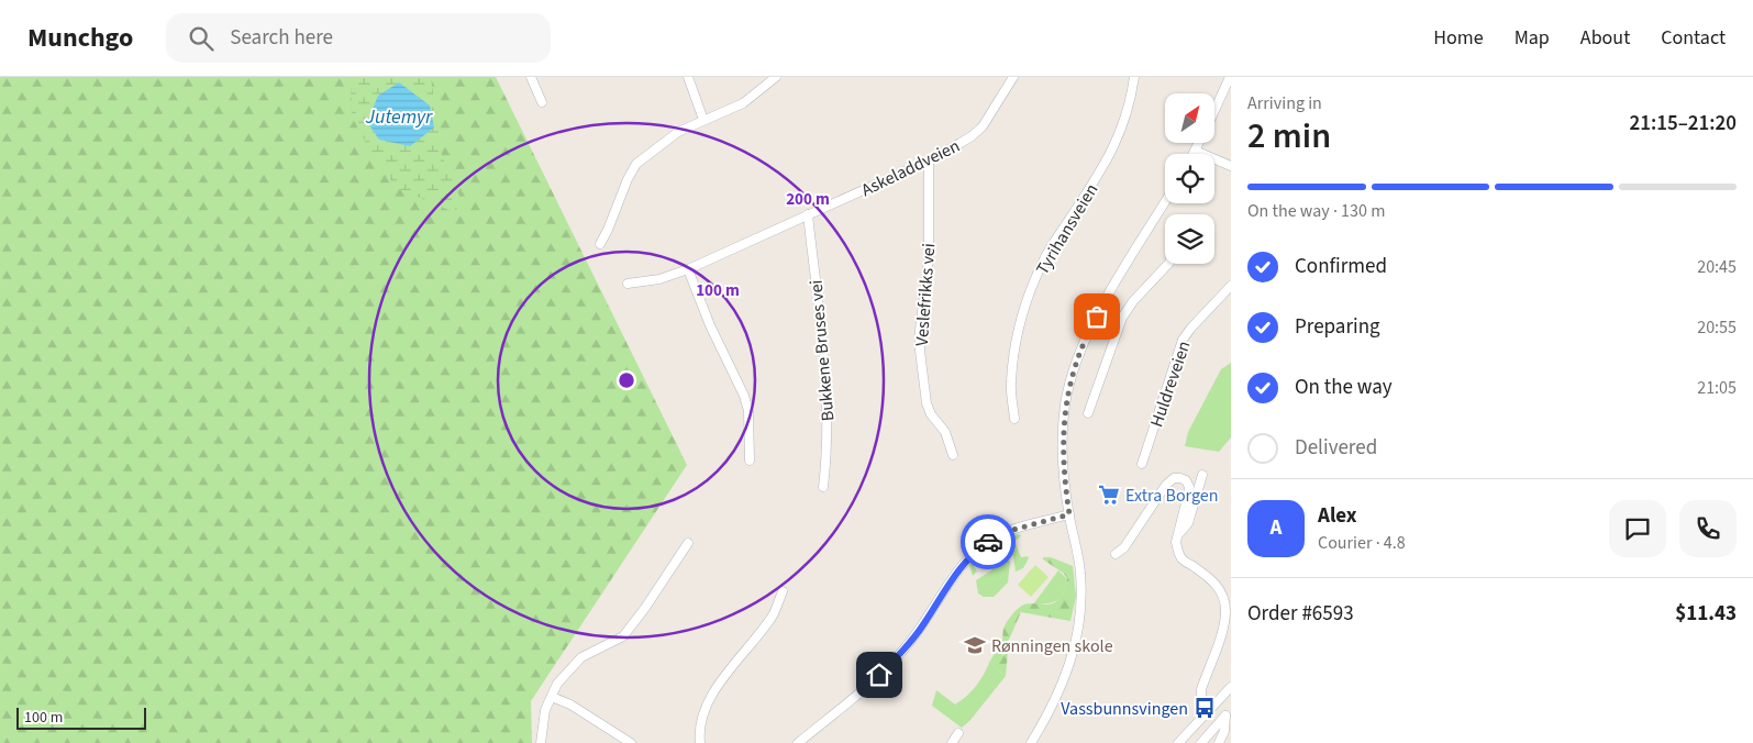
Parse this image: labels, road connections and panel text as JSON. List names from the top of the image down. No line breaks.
{"streets":{"street":["Askeladdveien","Tyrihansveien","Veslefrikks vei","Bukkene Bruses vei","Huldreveien"]},"crossings":[["Askeladdveien","Veslefrikks vei"],["Askeladdveien","Bukkene Bruses vei"]],"water":["Jutemyr"],"places":{"supermarket":["Extra Borgen"],"school or university":["Rønningen skole"],"bus stop":["Vassbunnsvingen"]},"scale_bar":"100 m","north":"top right","page":{"header":"Munchgo","search":"Search here","nav":["Home","Map","About","Contact"],"heading":["2 min","Arriving in","21:15–21:20"],"panel":["Alex","Courier · 4.8","Order #6593","$11.43"],"bar":"On the way · 130 m","list":[["Confirmed","20:45"],["Preparing","20:55"],["On the way","21:05"],"Delivered"],"round":"A","scale":"100 m"},"rings":["200 m","100 m"]}
